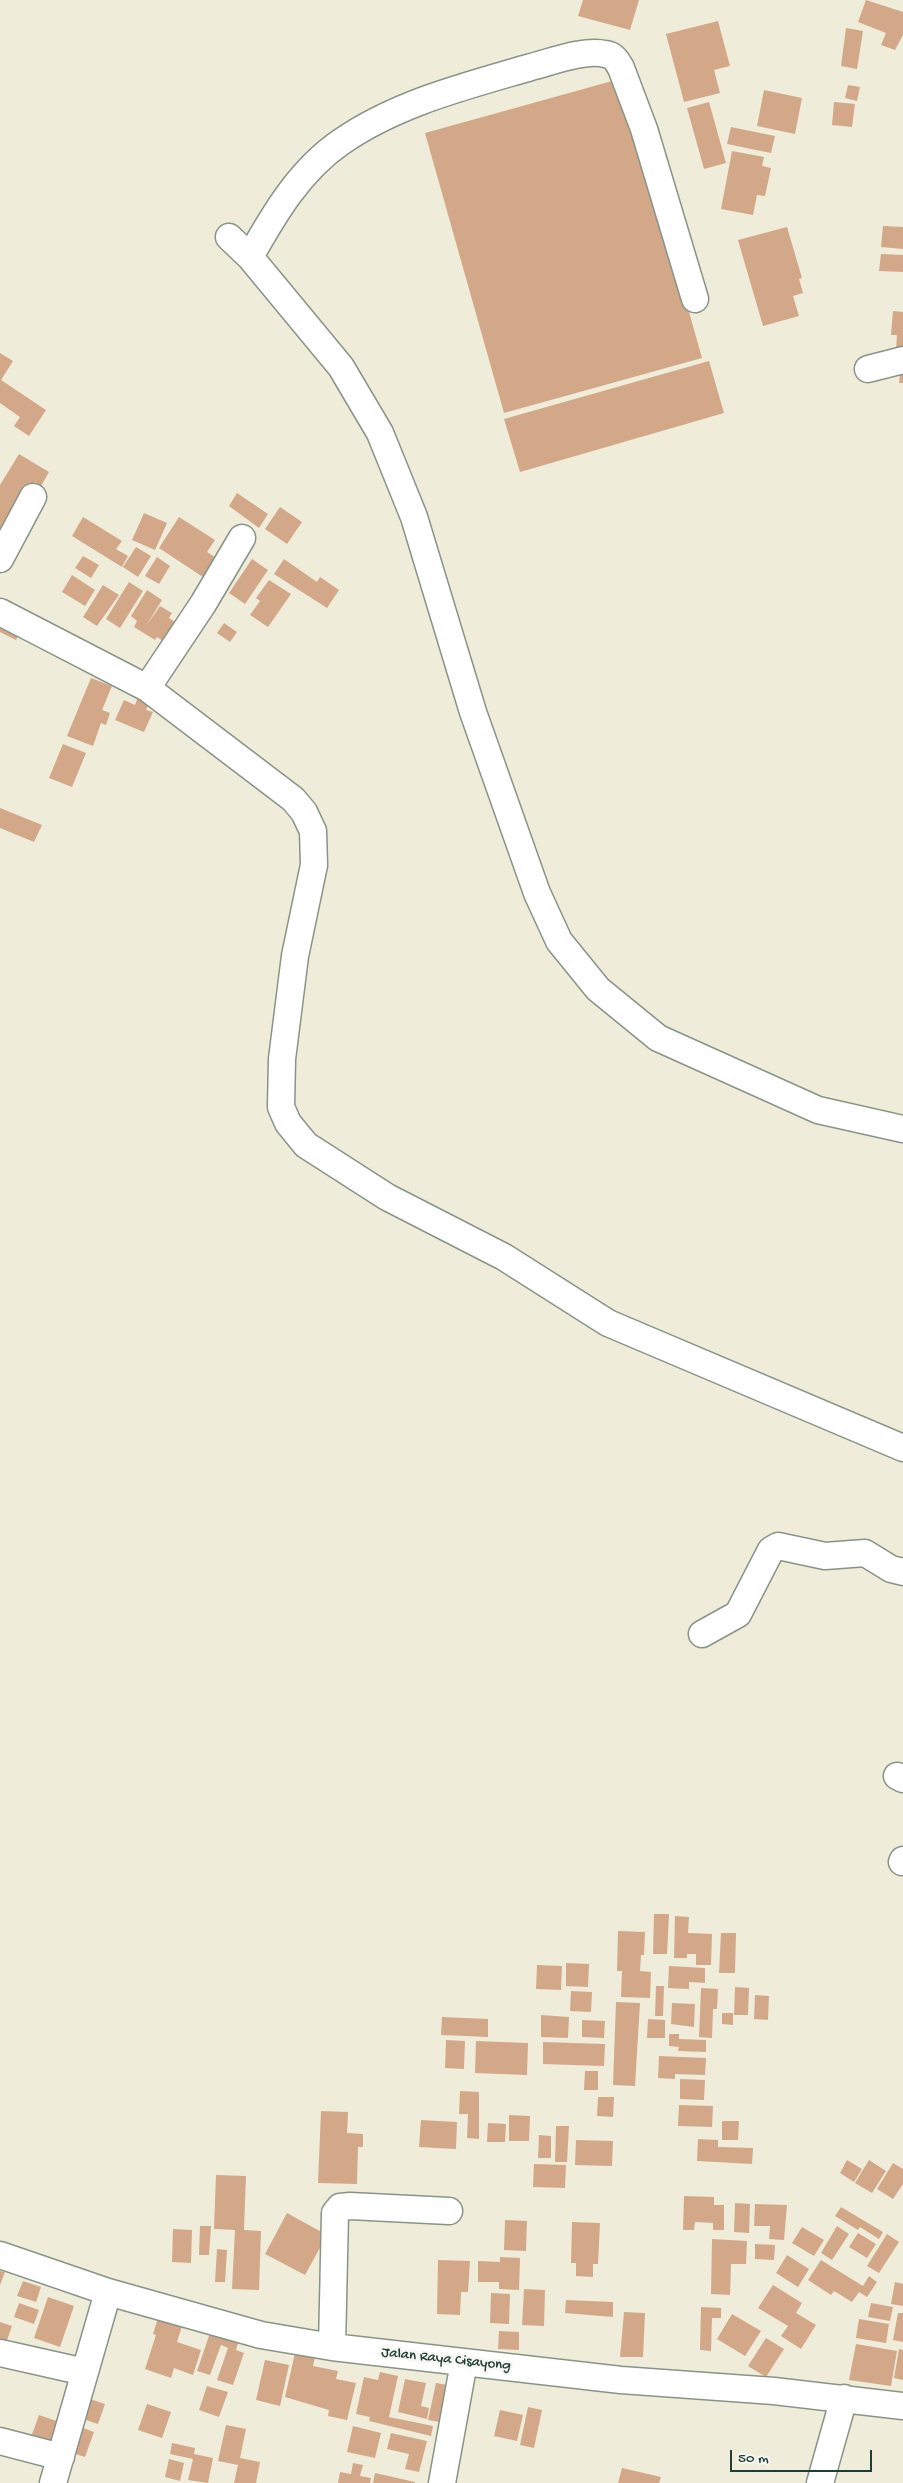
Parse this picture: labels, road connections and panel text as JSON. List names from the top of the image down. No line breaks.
{"streets":{"street":["Jalan Raya Cisayong"]},"scale_bar":"50 m"}
